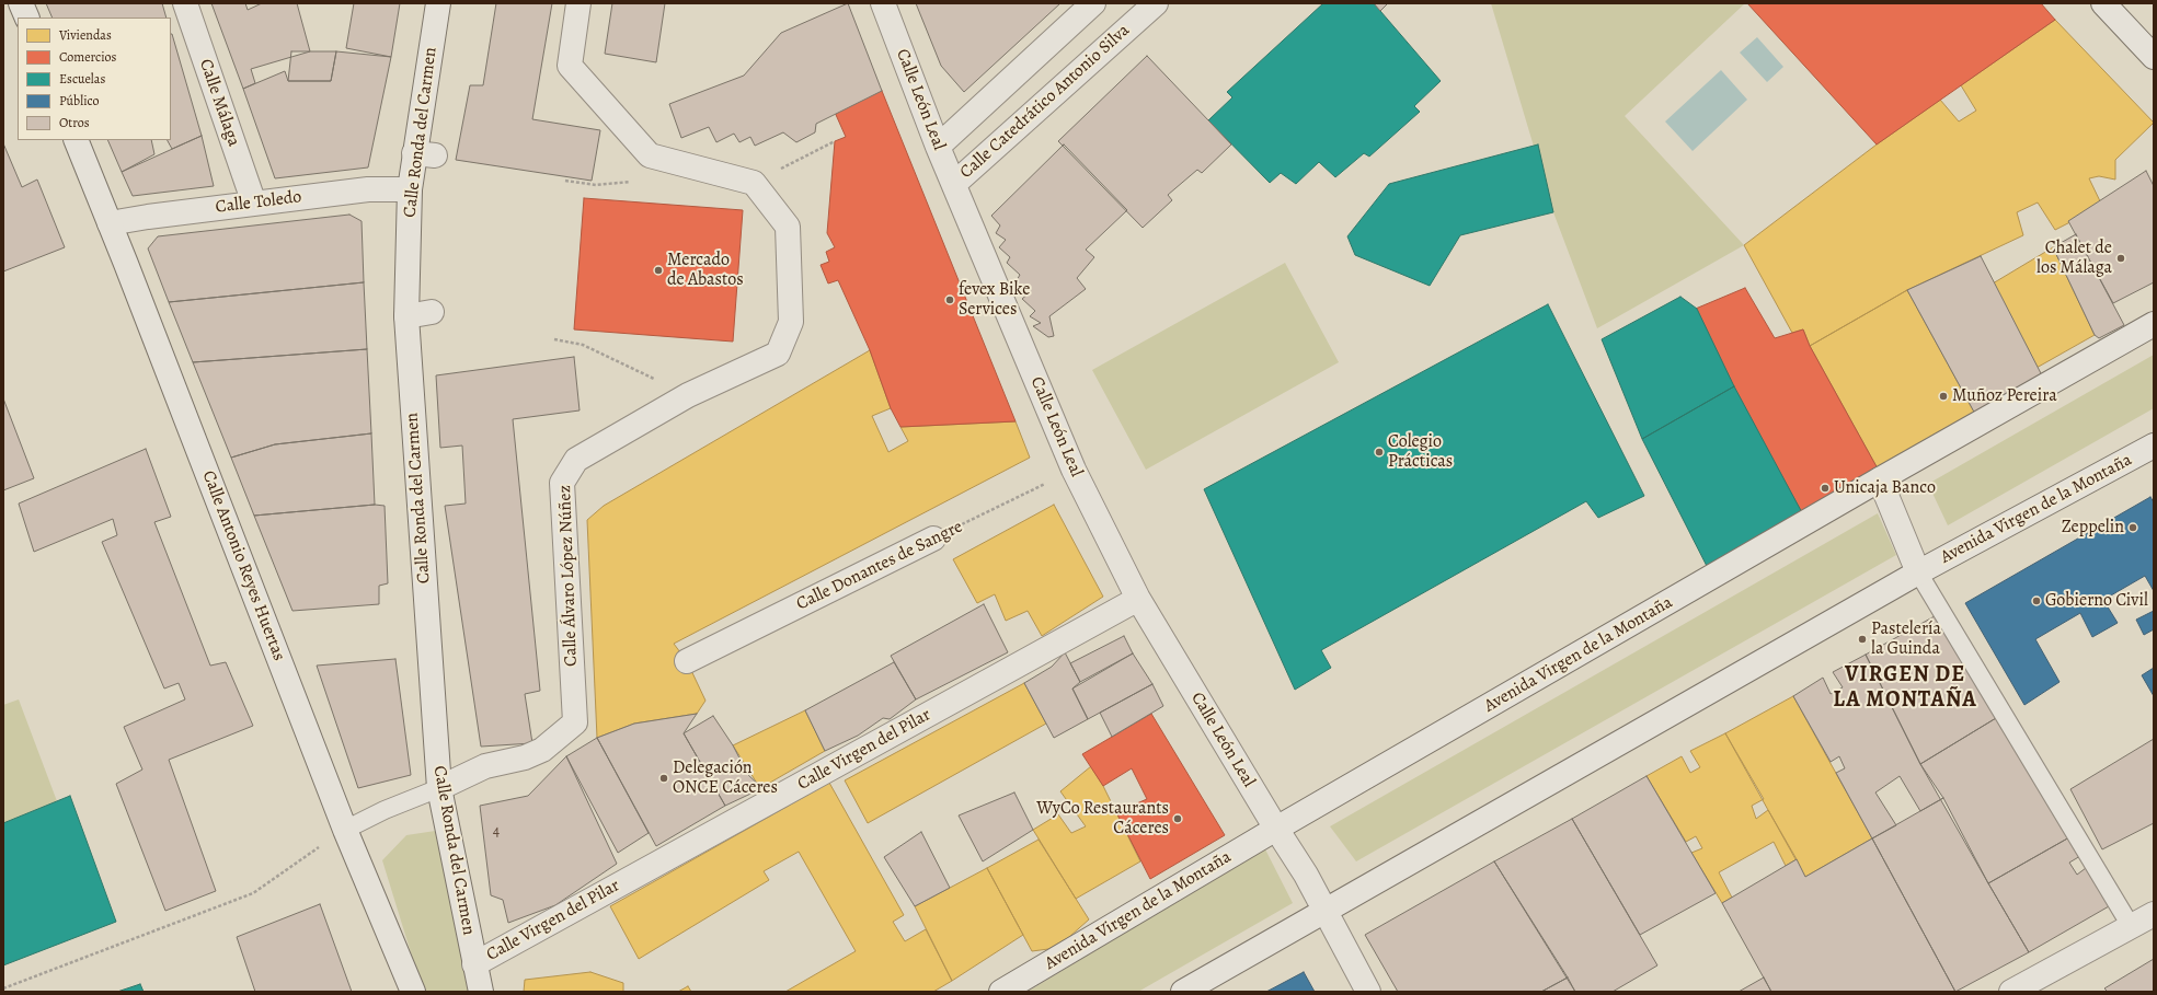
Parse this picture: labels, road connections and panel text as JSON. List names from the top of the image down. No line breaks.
{"streets":{"street":["Calle León Leal","Calle Catedrático Antonio Silva","Calle Málaga","Calle Ronda del Carmen","Calle Toledo","Avenida Virgen de la Montaña","Calle Antonio Reyes Huertas","Calle Donantes de Sangre","Calle Álvaro López Núñez","Calle Virgen del Pilar"]},"crossings":[["Calle León Leal","Calle Catedrático Antonio Silva"],["Calle León Leal","Avenida Virgen de la Montaña"],["Calle León Leal","Calle Donantes de Sangre"],["Calle León Leal","Calle Virgen del Pilar"],["Calle Málaga","Calle Toledo"],["Calle Ronda del Carmen","Calle Toledo"],["Calle Ronda del Carmen","Calle Álvaro López Núñez"],["Calle Ronda del Carmen","Calle Virgen del Pilar"],["Calle Toledo","Calle Antonio Reyes Huertas"]],"districts":["VIRGEN DE LA MONTAÑA"],"places":["Chalet de los Málaga","Mercado de Abastos","fevex Bike Services","Muñoz Pereira","Colegio Prácticas","Unicaja Banco","Zeppelin","Gobierno Civil","Pastelería la Guinda","Delegación ONCE Cáceres","WyCo Restaurants Cáceres"],"house_numbers":["4"],"legend":["Viviendas","Comercios","Escuelas","Público","Otros"]}
